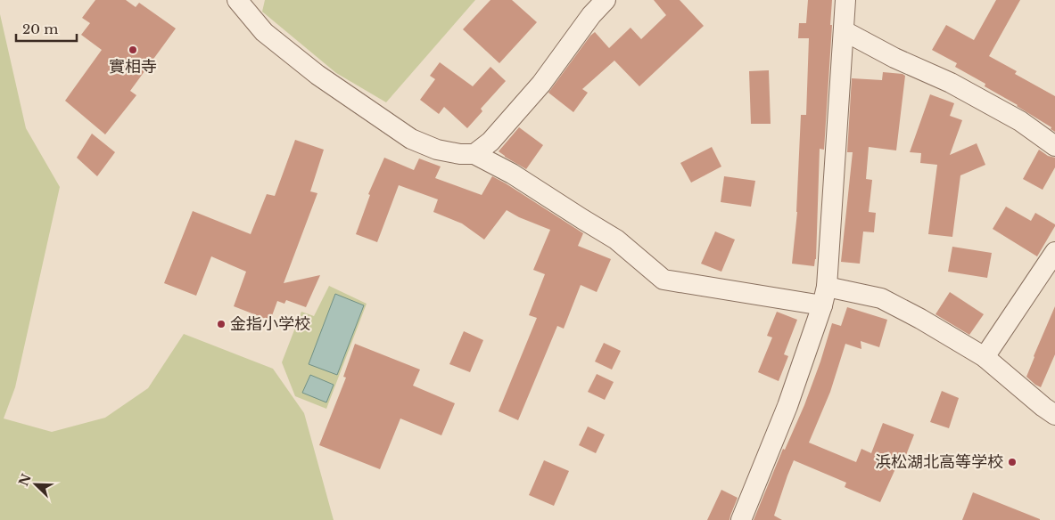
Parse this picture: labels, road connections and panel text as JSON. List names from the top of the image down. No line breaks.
{"places":["實相寺","金指小学校","浜松湖北高等学校"],"scale_bar":"20 m","north":"top left"}
